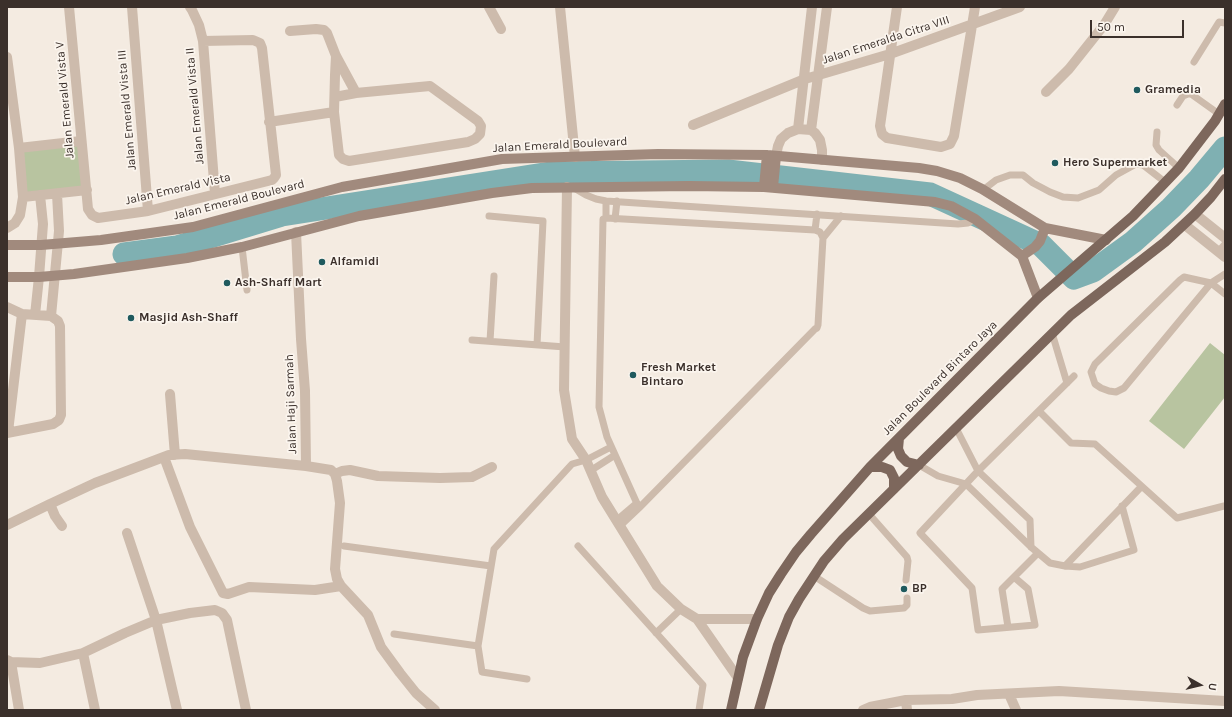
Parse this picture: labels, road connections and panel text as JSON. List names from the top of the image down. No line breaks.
{"streets":{"main road":["Jalan Emerald Boulevard","Jalan Boulevard Bintaro Jaya"],"street":["Jalan Emeralda Citra VIII","Jalan Emerald Vista V","Jalan Emerald Vista II","Jalan Emerald Vista III","Jalan Emerald Vista","Jalan Haji Sarmah"]},"crossings":[["Jalan Emerald Vista V","Jalan Emerald Vista"],["Jalan Emerald Vista II","Jalan Emerald Vista"],["Jalan Emerald Vista III","Jalan Emerald Vista"],["Jalan Emerald Boulevard","Jalan Boulevard Bintaro Jaya"]],"places":["Gramedia","Hero Supermarket","Alfamidi","Ash-Shaff Mart","Masjid Ash-Shaff","Fresh Market Bintaro","BP"],"scale_bar":"50 m","north":"right"}
